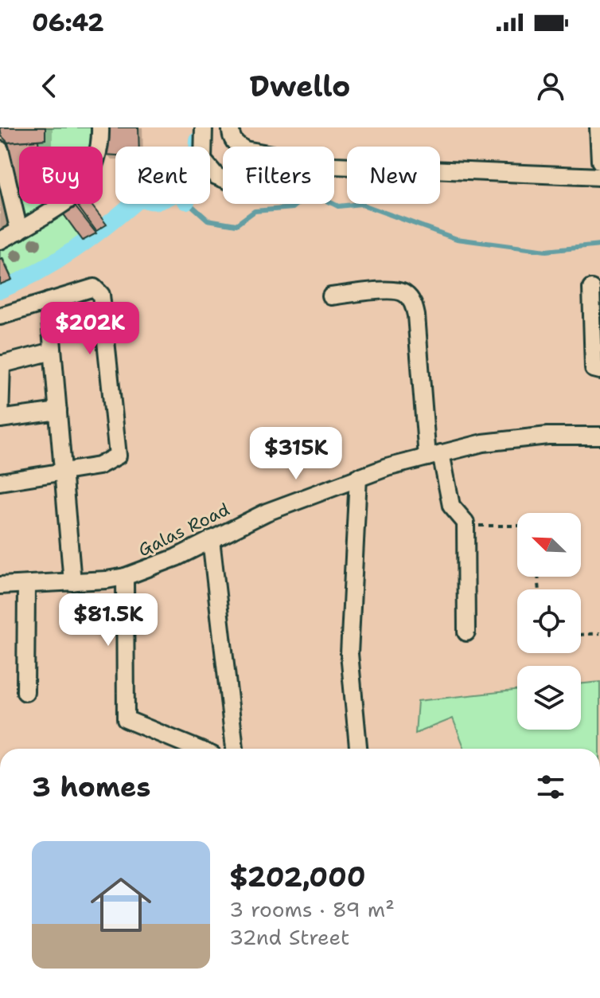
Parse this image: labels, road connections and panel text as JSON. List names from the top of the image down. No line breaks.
{"streets":{"street":["Galas Road"]},"north":"top left","page":{"status":"06:42","header":"Dwello","chip":["Buy","Rent","Filters","New"],"price":["$202K","$315K","$81.5K"],"heading":"3 homes","list":[{"name":"$202,000","note":"3 rooms · 89 m² · 32nd Street"}]}}
